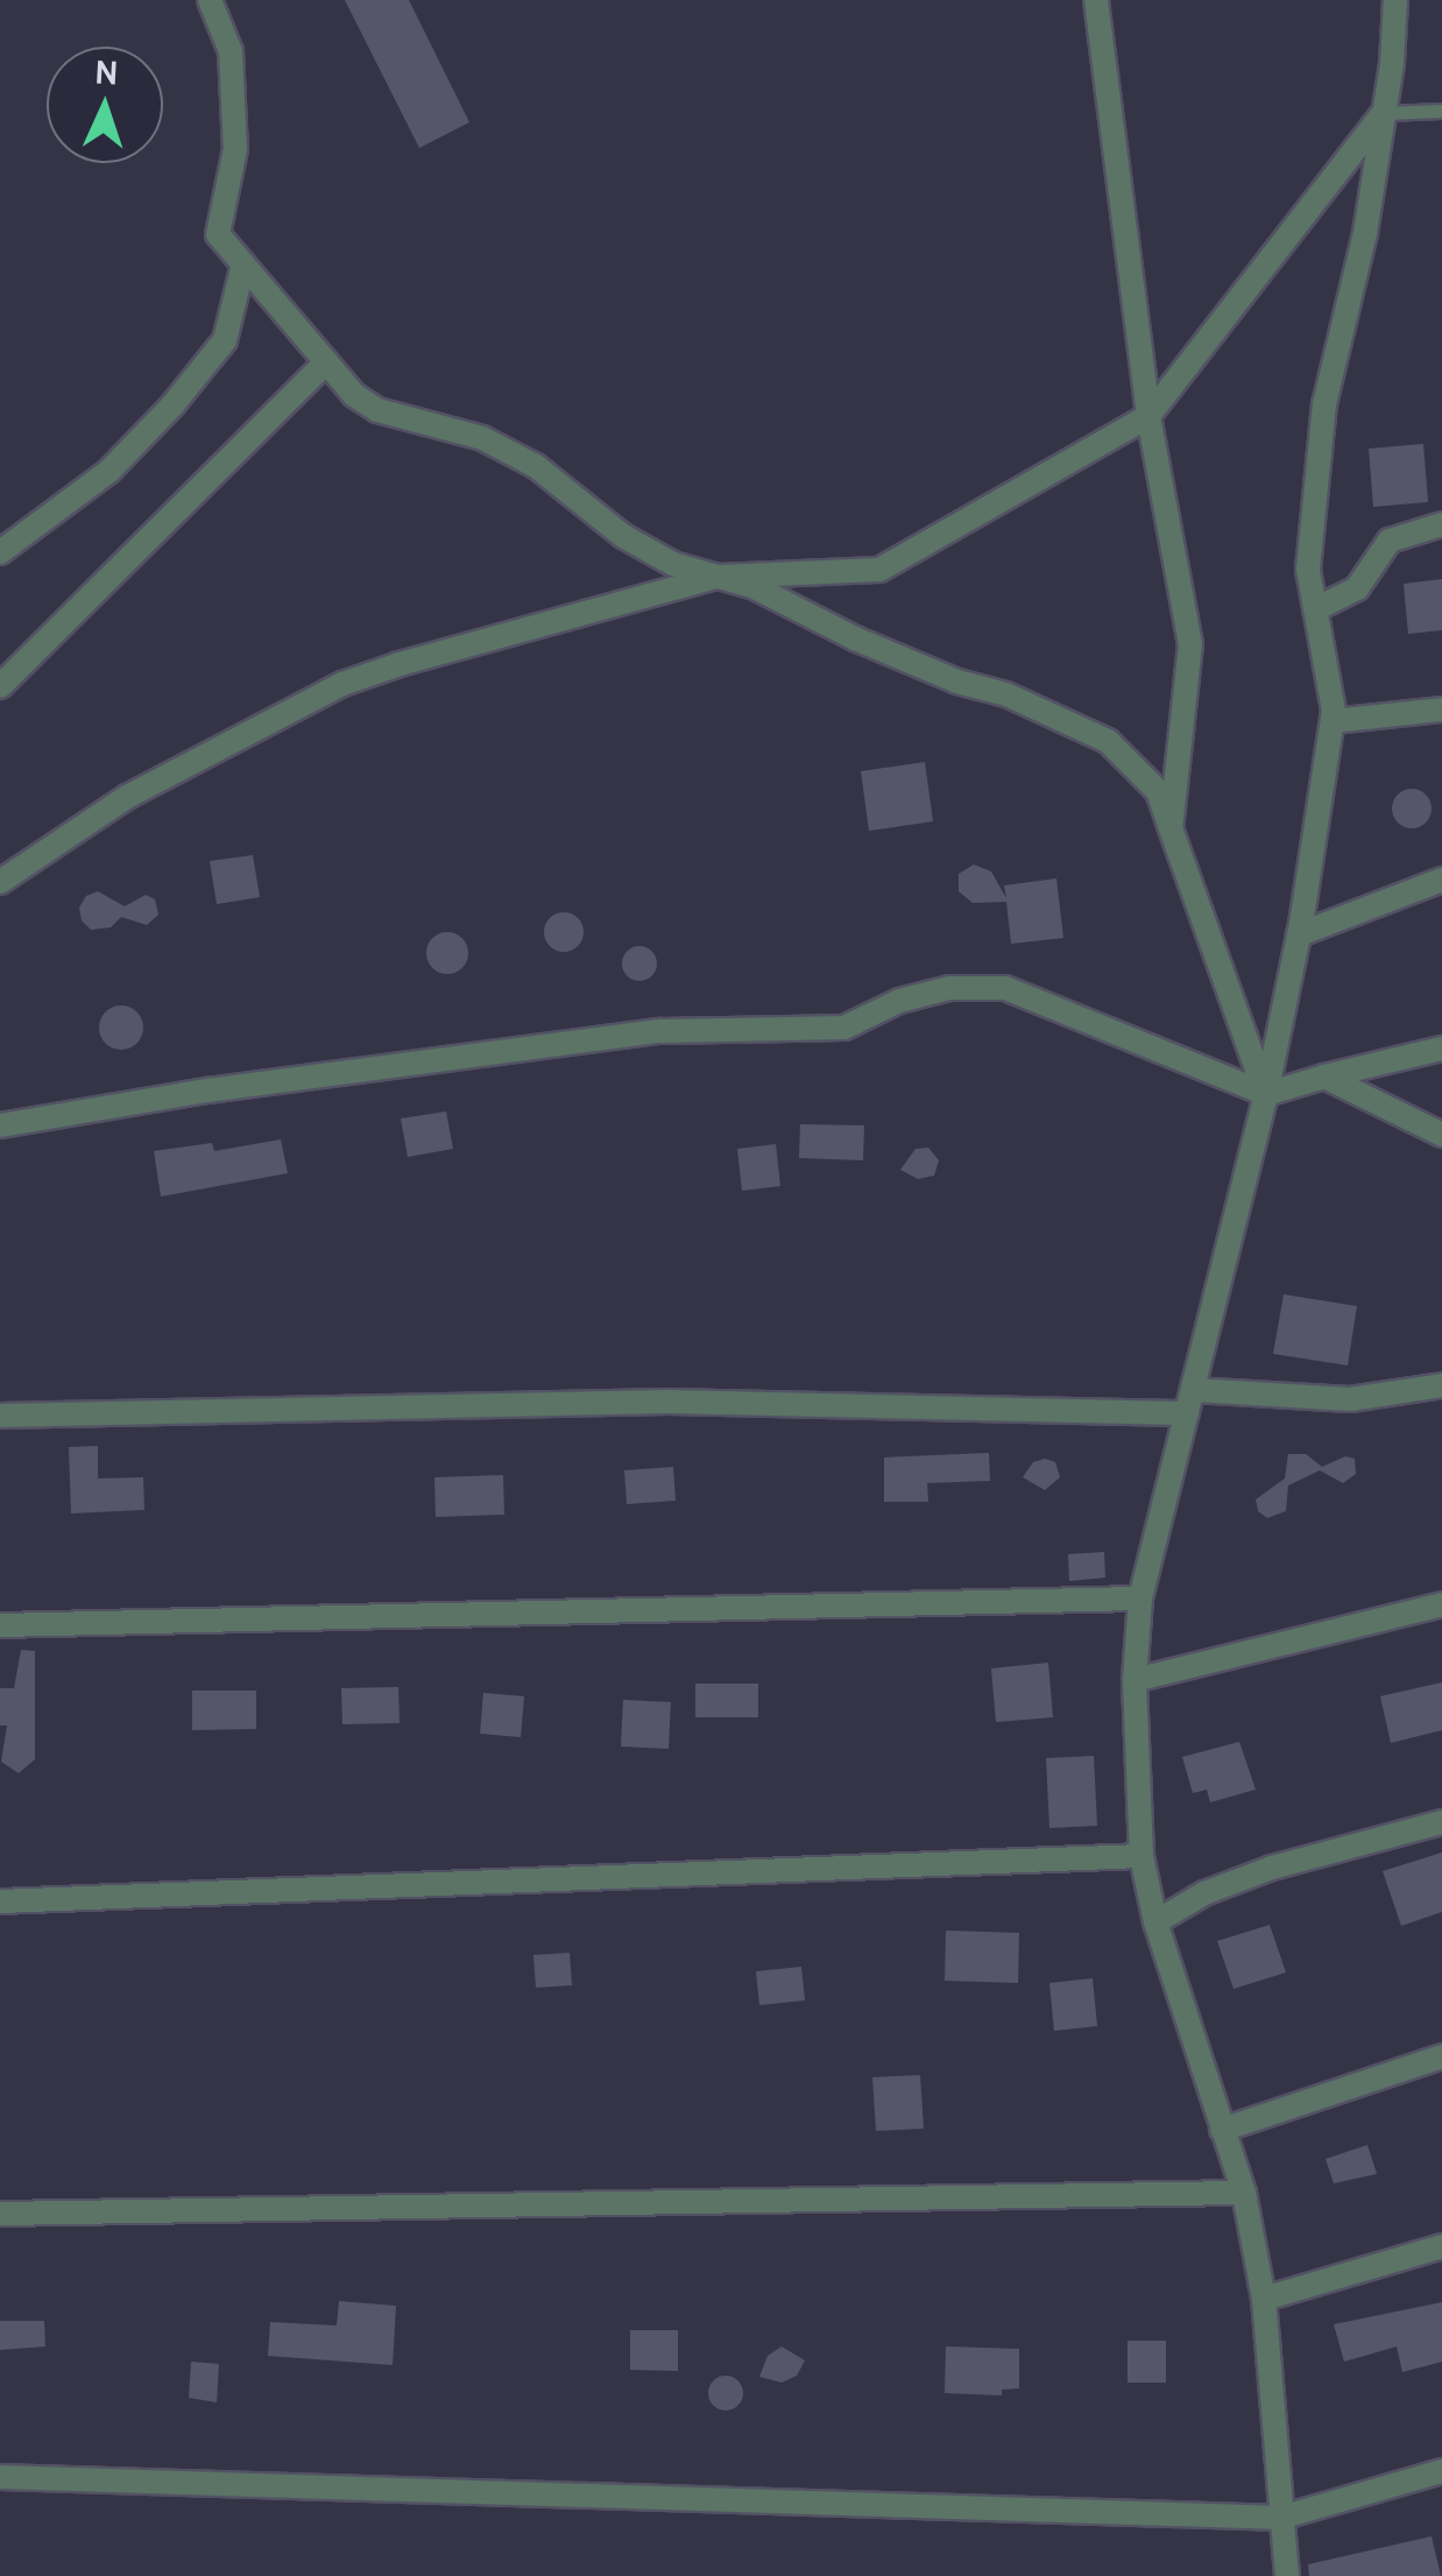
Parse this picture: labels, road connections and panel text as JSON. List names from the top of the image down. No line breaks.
{"north":"top"}
